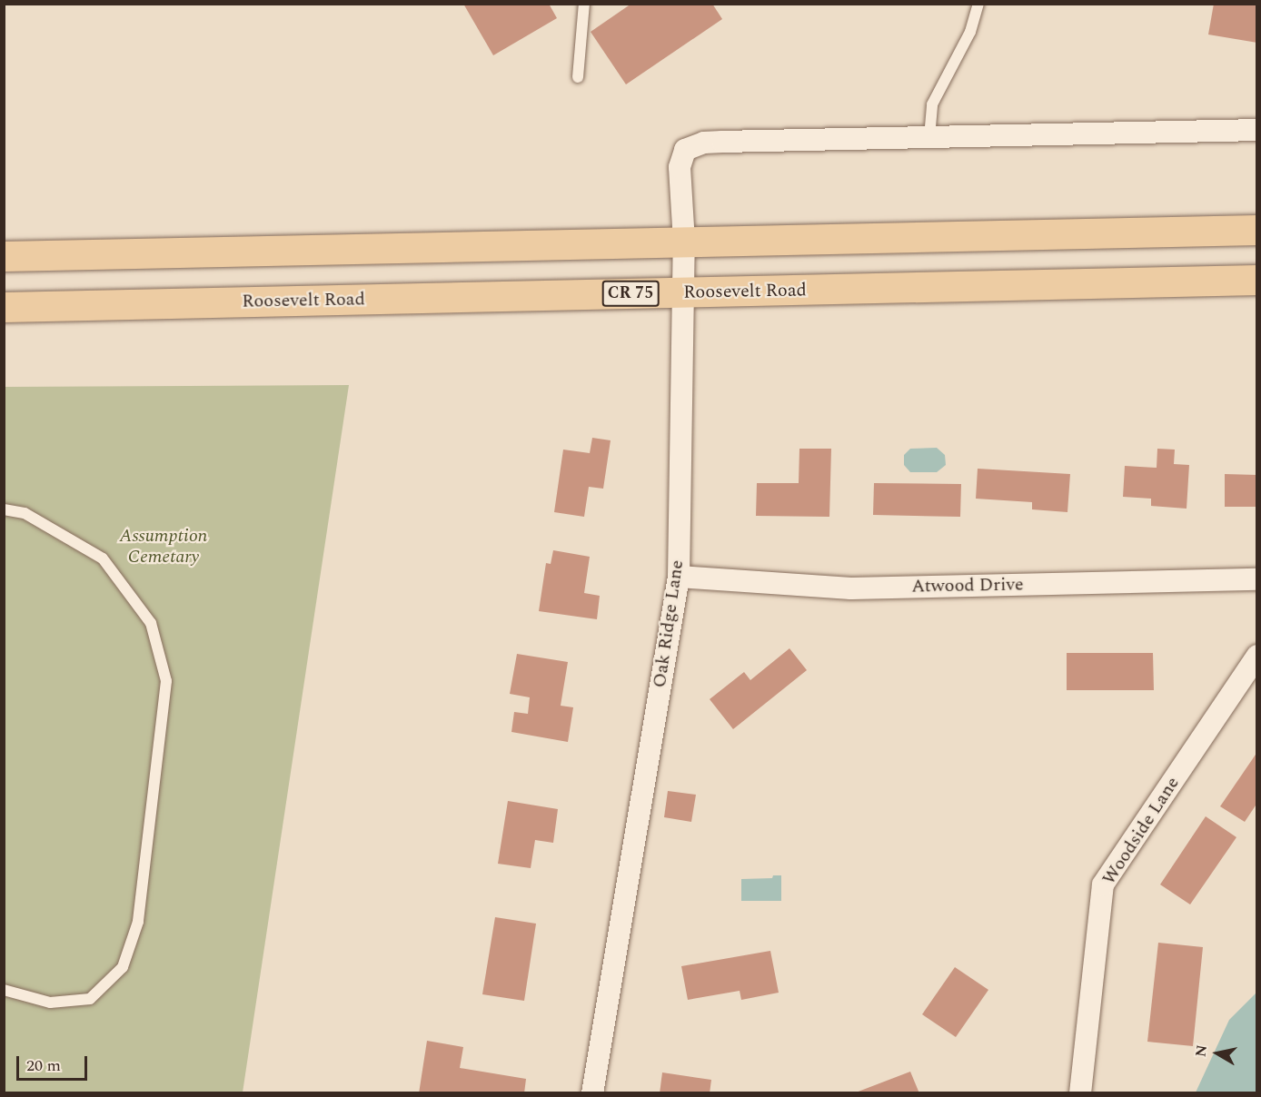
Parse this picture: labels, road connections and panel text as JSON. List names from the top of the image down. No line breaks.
{"streets":{"main road":["Roosevelt Road","CR 75"],"street":["Atwood Drive","Oak Ridge Lane","Woodside Lane"]},"crossings":[["Roosevelt Road","Oak Ridge Lane"],["Atwood Drive","Oak Ridge Lane"]],"parks":["Assumption Cemetary"],"scale_bar":"20 m","north":"left"}
